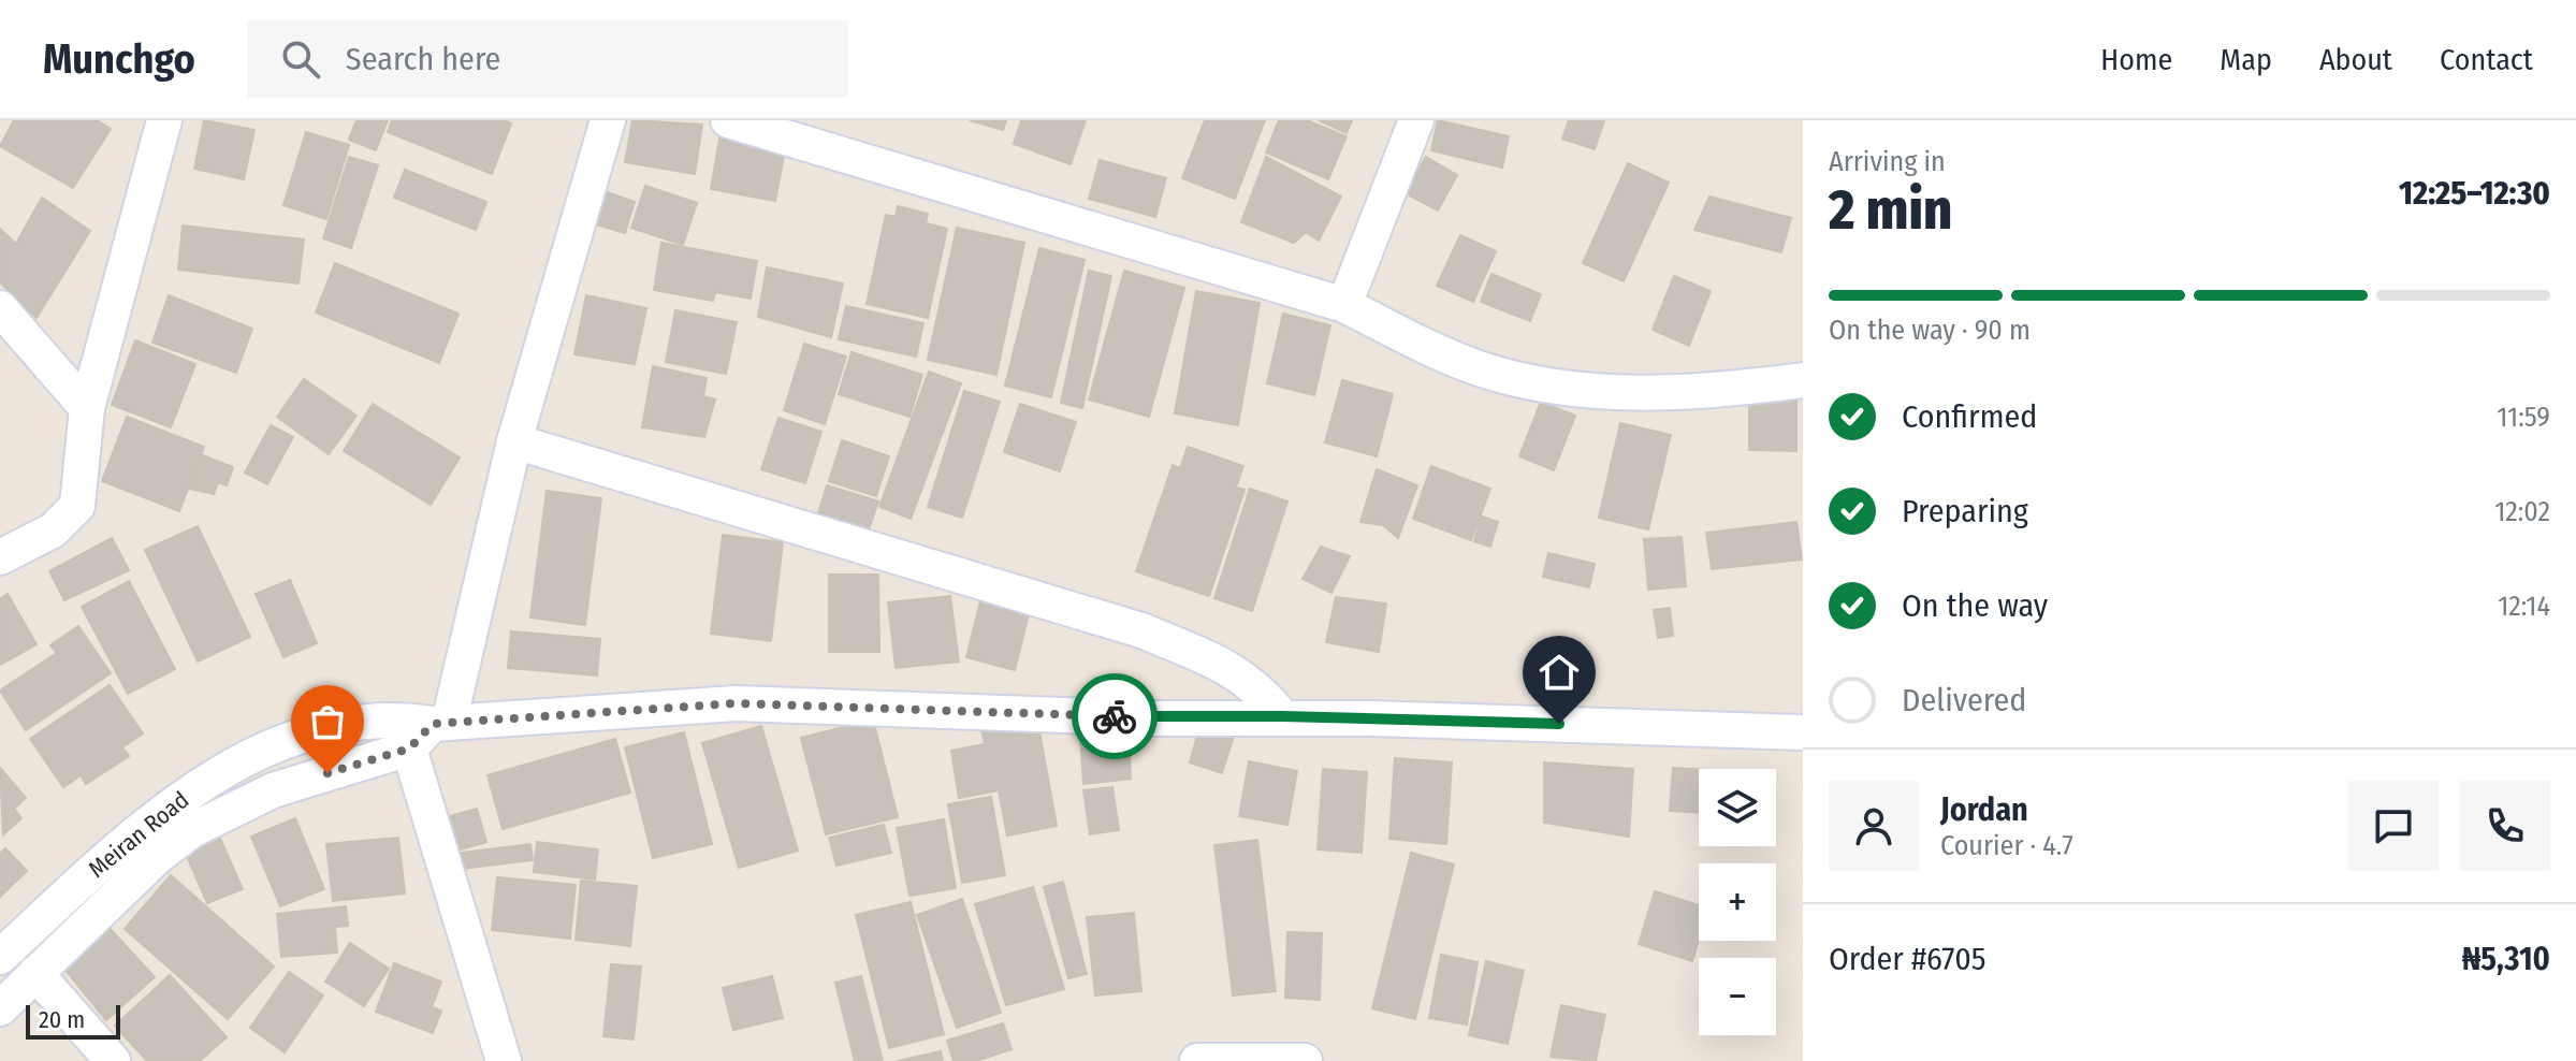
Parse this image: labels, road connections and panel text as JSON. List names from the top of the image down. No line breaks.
{"streets":{"street":["Meiran Road"]},"scale_bar":"20 m","page":{"header":"Munchgo","search":"Search here","nav":["Home","Map","About","Contact"],"heading":["2 min","Arriving in","12:25–12:30"],"panel":["Jordan","Courier · 4.7","Order #6705","₦5,310"],"bar":"On the way · 90 m","list":[["Confirmed","11:59"],["Preparing","12:02"],["On the way","12:14"],"Delivered"],"map_buttons":["+","−"],"scale":"20 m"}}
